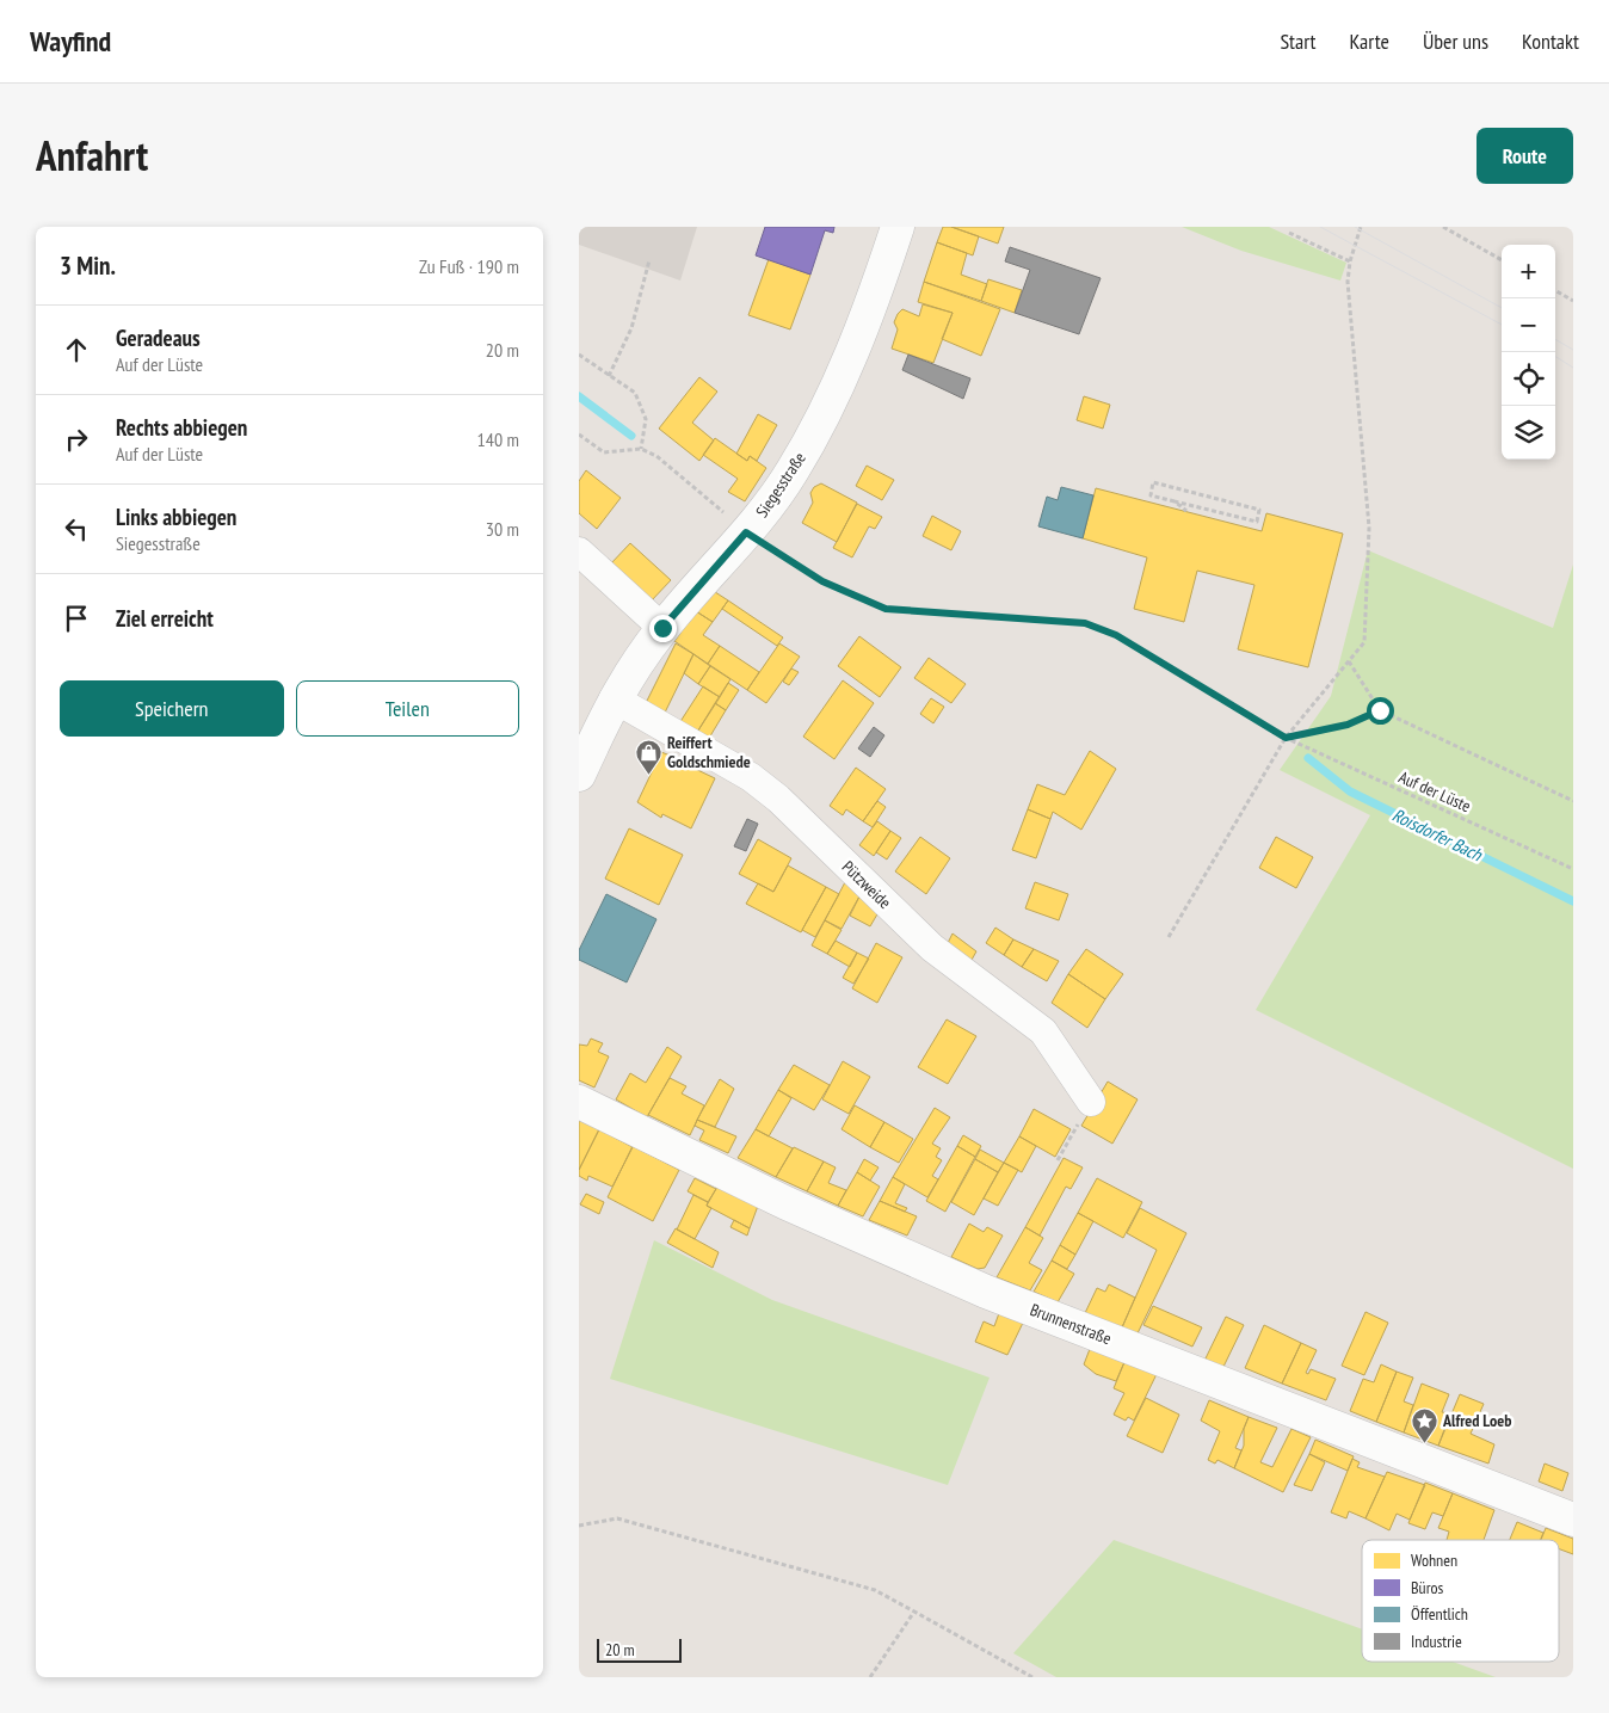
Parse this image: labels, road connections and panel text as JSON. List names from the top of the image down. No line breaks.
{"streets":{"street":["Siegesstraße","Pützweide","Brunnenstraße"],"path":["Auf der Lüste"]},"crossings":[["Siegesstraße","Auf der Lüste"],["Siegesstraße","Pützweide"]],"water":["Roisdorfer Bach"],"places":{"shop":["Reiffert Goldschmiede"],"place":["Alfred Loeb"]},"legend":["Wohnen","Büros","Öffentlich","Industrie"],"scale_bar":"20 m","page":{"header":"Wayfind","nav":["Start","Karte","Über uns","Kontakt"],"title":"Anfahrt","buttons":["Route",["Speichern","Teilen"]],"heading":["3 Min.","Zu Fuß · 190 m"],"map_buttons":["+","−"],"list":[["Geradeaus","Auf der Lüste","20 m"],["Rechts abbiegen","Auf der Lüste","140 m"],["Links abbiegen","Siegesstraße","30 m"],"Ziel erreicht"],"scale":"20 m"}}
